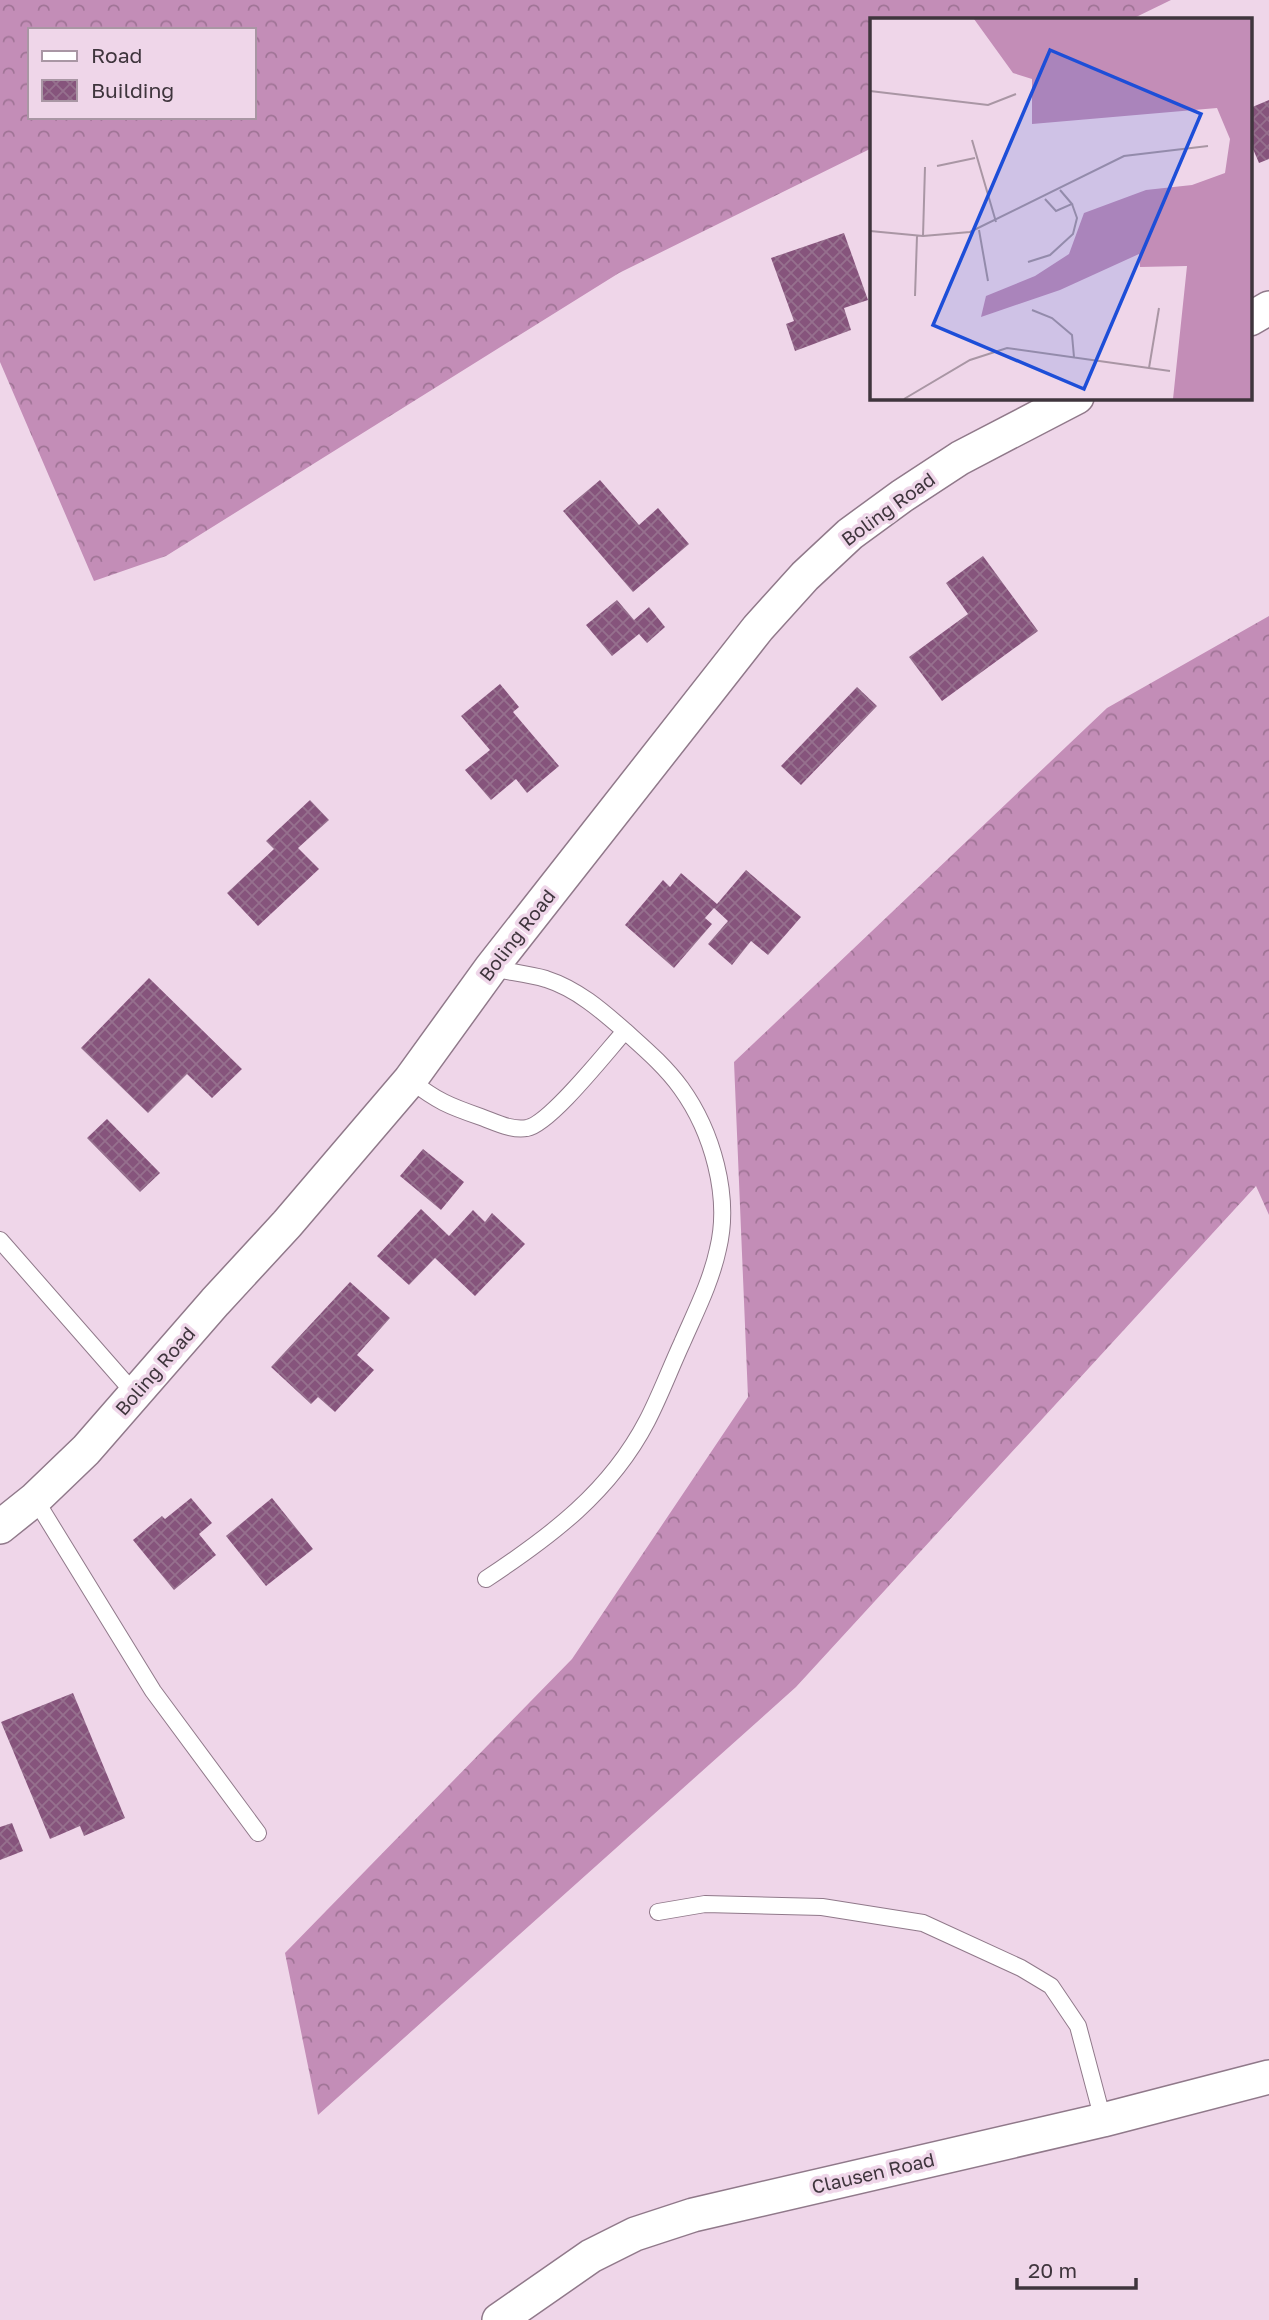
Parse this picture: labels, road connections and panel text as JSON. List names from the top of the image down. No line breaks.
{"streets":{"street":["Boling Road","Clausen Road"]},"legend":["Road","Building"],"scale_bar":"20 m"}
